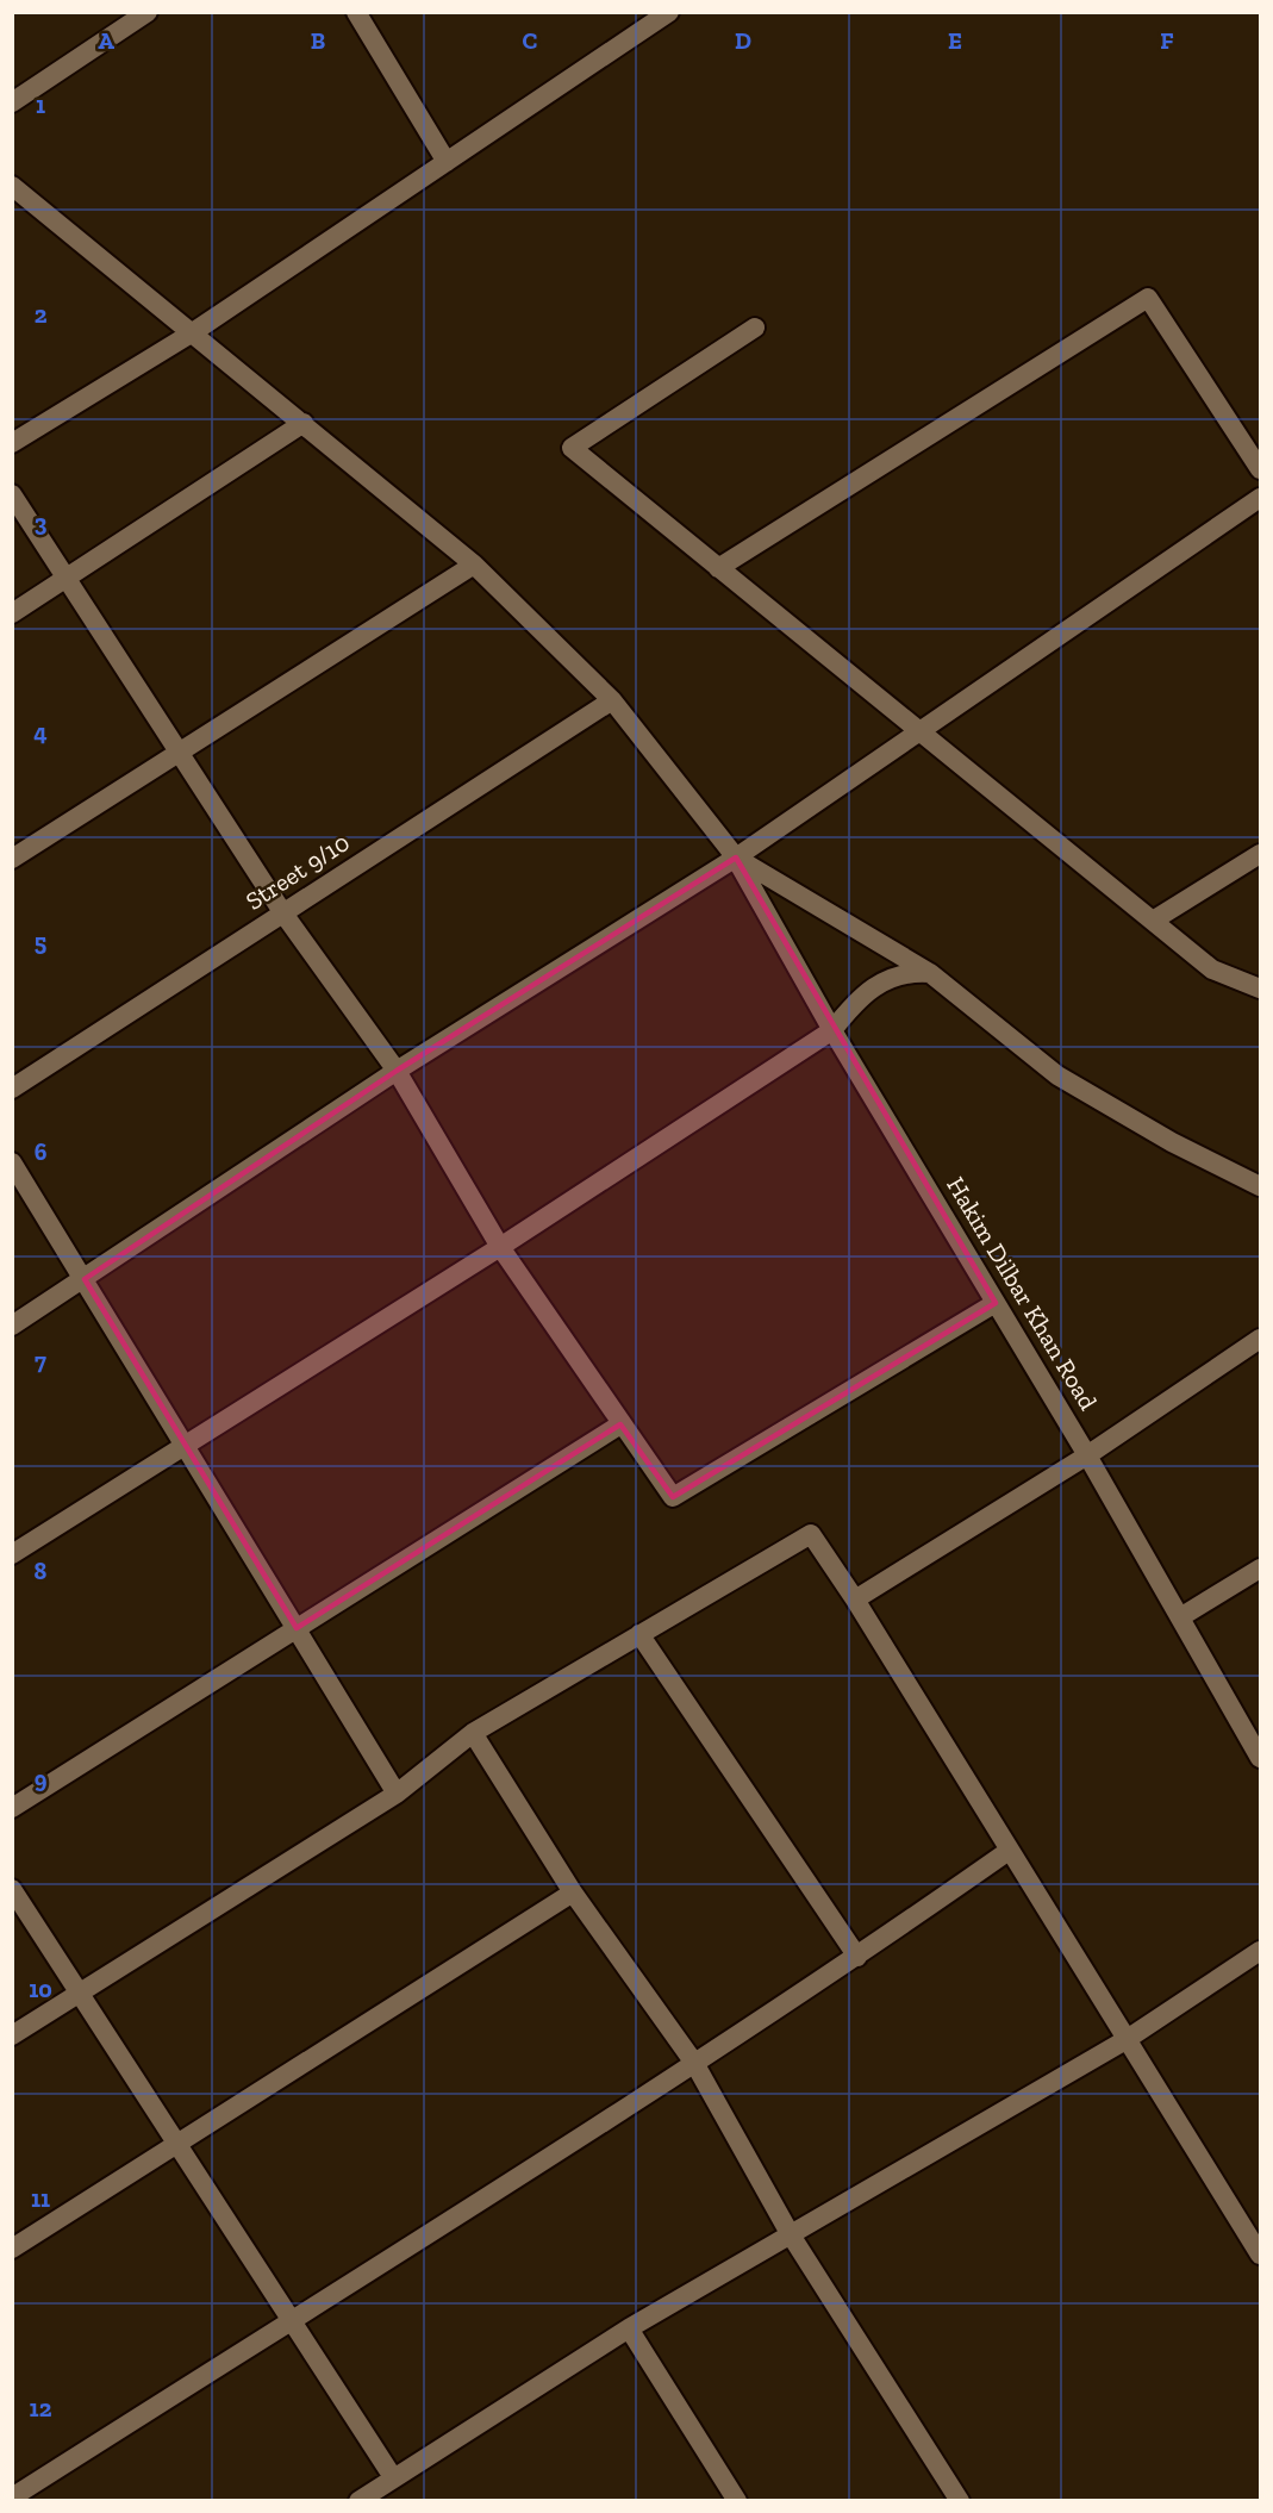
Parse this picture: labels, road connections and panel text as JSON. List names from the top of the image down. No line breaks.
{"streets":{"street":["Street 9/10","Hakim Dilbar Khan Road"]},"grid":{"columns":["A","B","C","D","E","F"],"rows":["1","2","3","4","5","6","7","8","9","10","11","12"]}}
